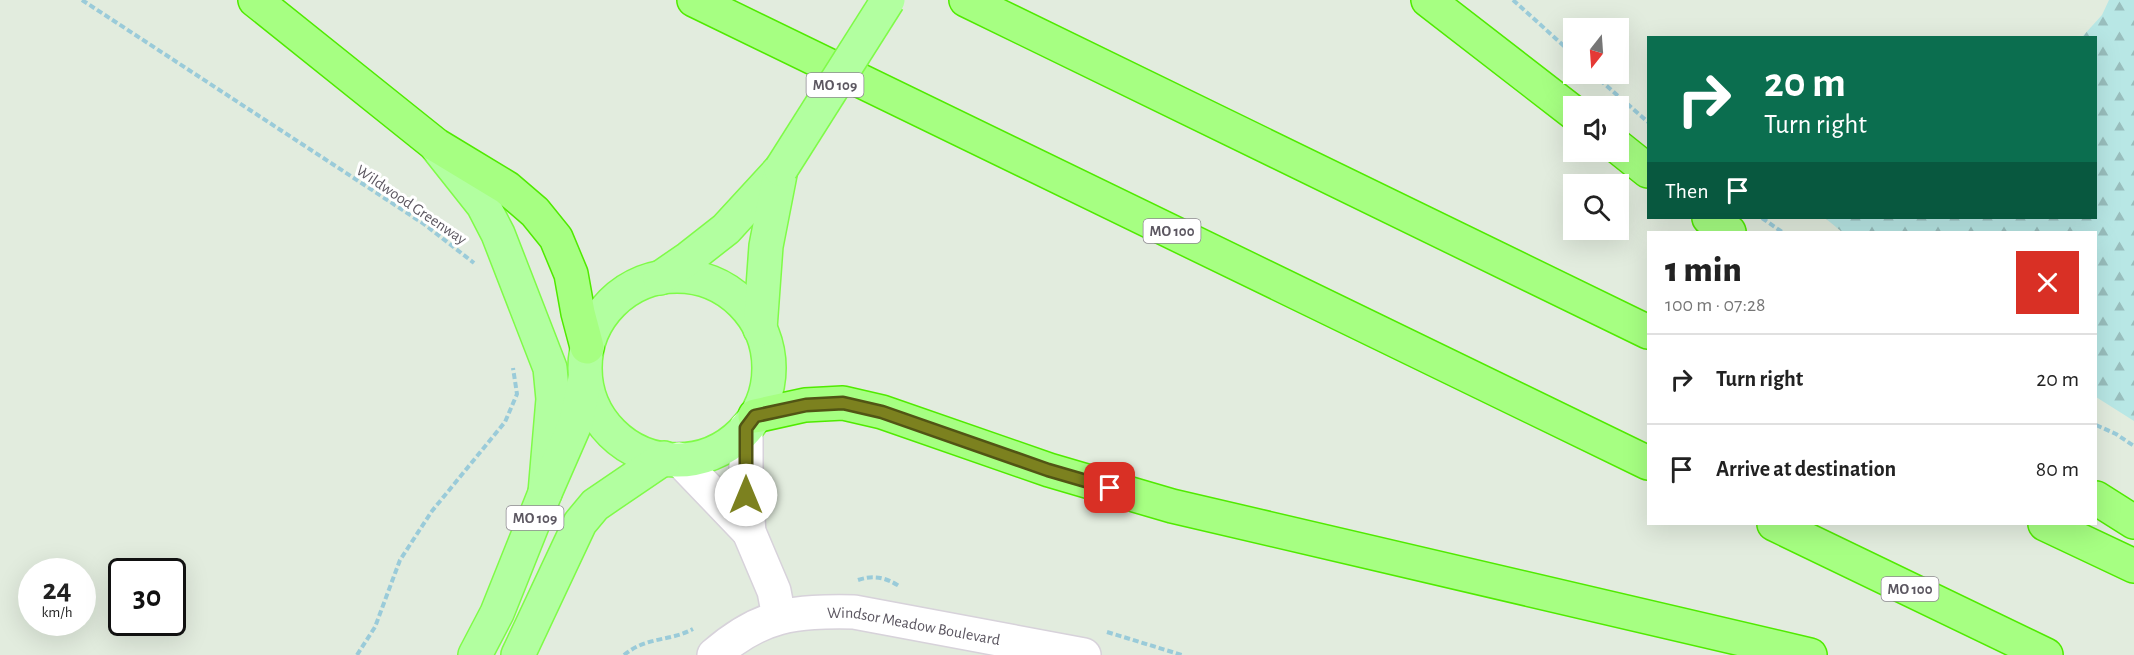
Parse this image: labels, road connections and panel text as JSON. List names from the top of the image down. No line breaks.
{"streets":{"highway":["MO 100"],"main road":["MO 109"],"street":["Windsor Meadow Boulevard"],"path":["Wildwood Greenway"]},"north":"bottom","page":{"turn":["20 m","Turn right"],"then":"Then","heading":["1 min","100 m · 07:28"],"list":[{"name":"Turn right","value":"20 m"},{"name":"Arrive at destination","value":"80 m"}],"speed":"24 km/h","limit":"30"}}
